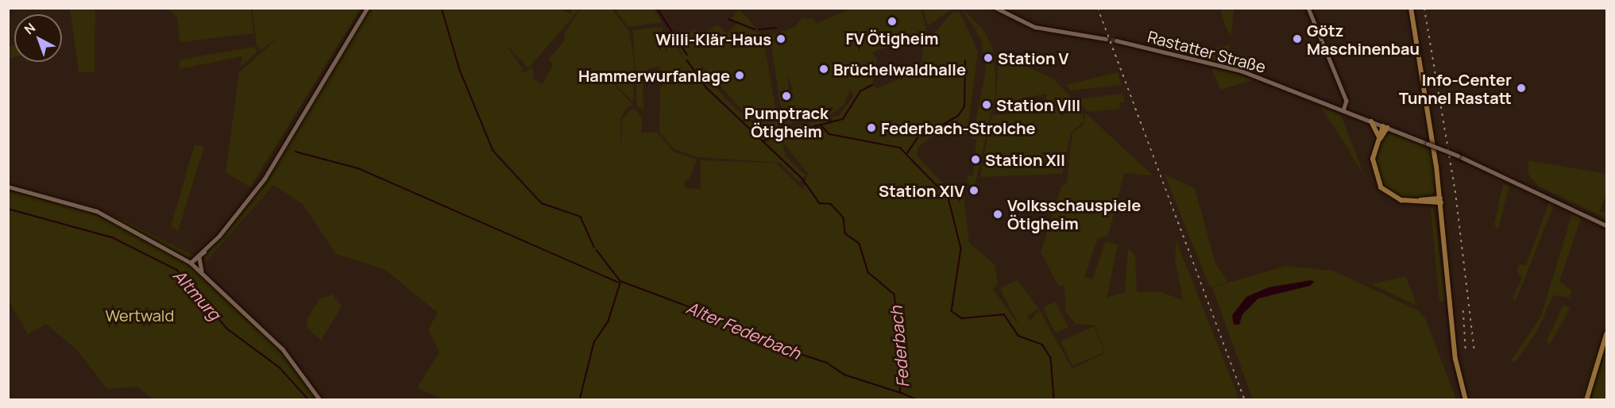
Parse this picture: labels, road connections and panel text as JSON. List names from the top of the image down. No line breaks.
{"streets":{"street":["Rastatter Straße"]},"water":["Altmurg","Alter Federbach","Federbach"],"parks":["Wertwald"],"places":["FV Ötigheim","Willi-Klär-Haus","Götz Maschinenbau","Station V","Brüchelwaldhalle","Hammerwurfanlage","Info-Center Tunnel Rastatt","Pumptrack Ötigheim","Station VIII","Federbach-Strolche","Station XII","Station XIV","Volksschauspiele Ötigheim"],"north":"top left"}
